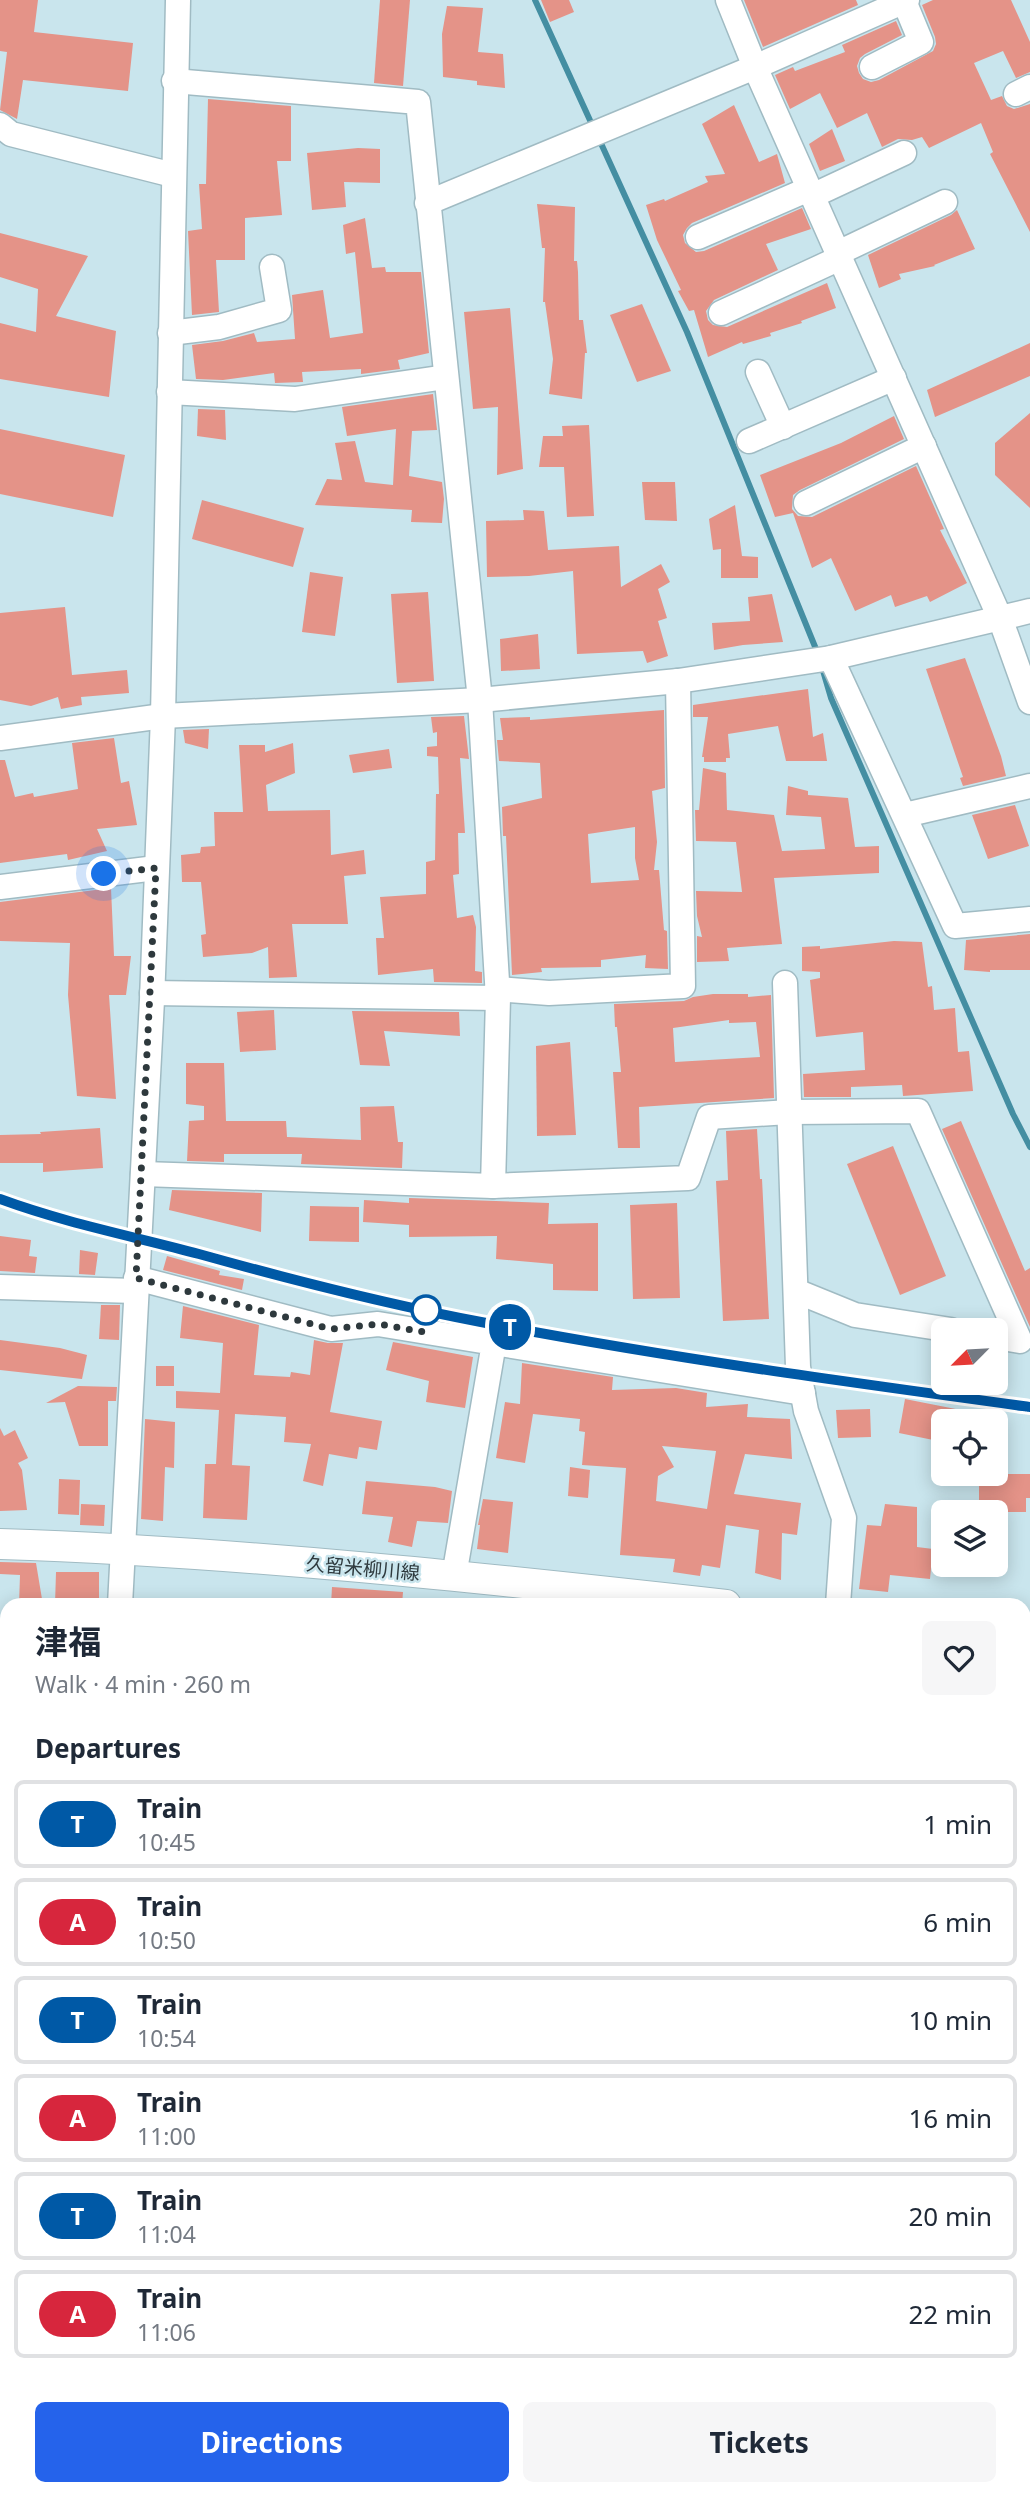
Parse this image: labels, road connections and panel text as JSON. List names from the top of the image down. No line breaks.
{"streets":{"main road":["久留米柳川線"]},"north":"bottom left","page":{"on_map":"T","heading":[["津福","Walk · 4 min · 260 m"],"Departures"],"list":[{"mark":"T","name":"Train","note":"10:45","value":"1 min"},{"mark":"A","name":"Train","note":"10:50","value":"6 min"},{"mark":"T","name":"Train","note":"10:54","value":"10 min"},{"mark":"A","name":"Train","note":"11:00","value":"16 min"},{"mark":"T","name":"Train","note":"11:04","value":"20 min"},{"mark":"A","name":"Train","note":"11:06","value":"22 min"}],"buttons":["Directions","Tickets"]}}
